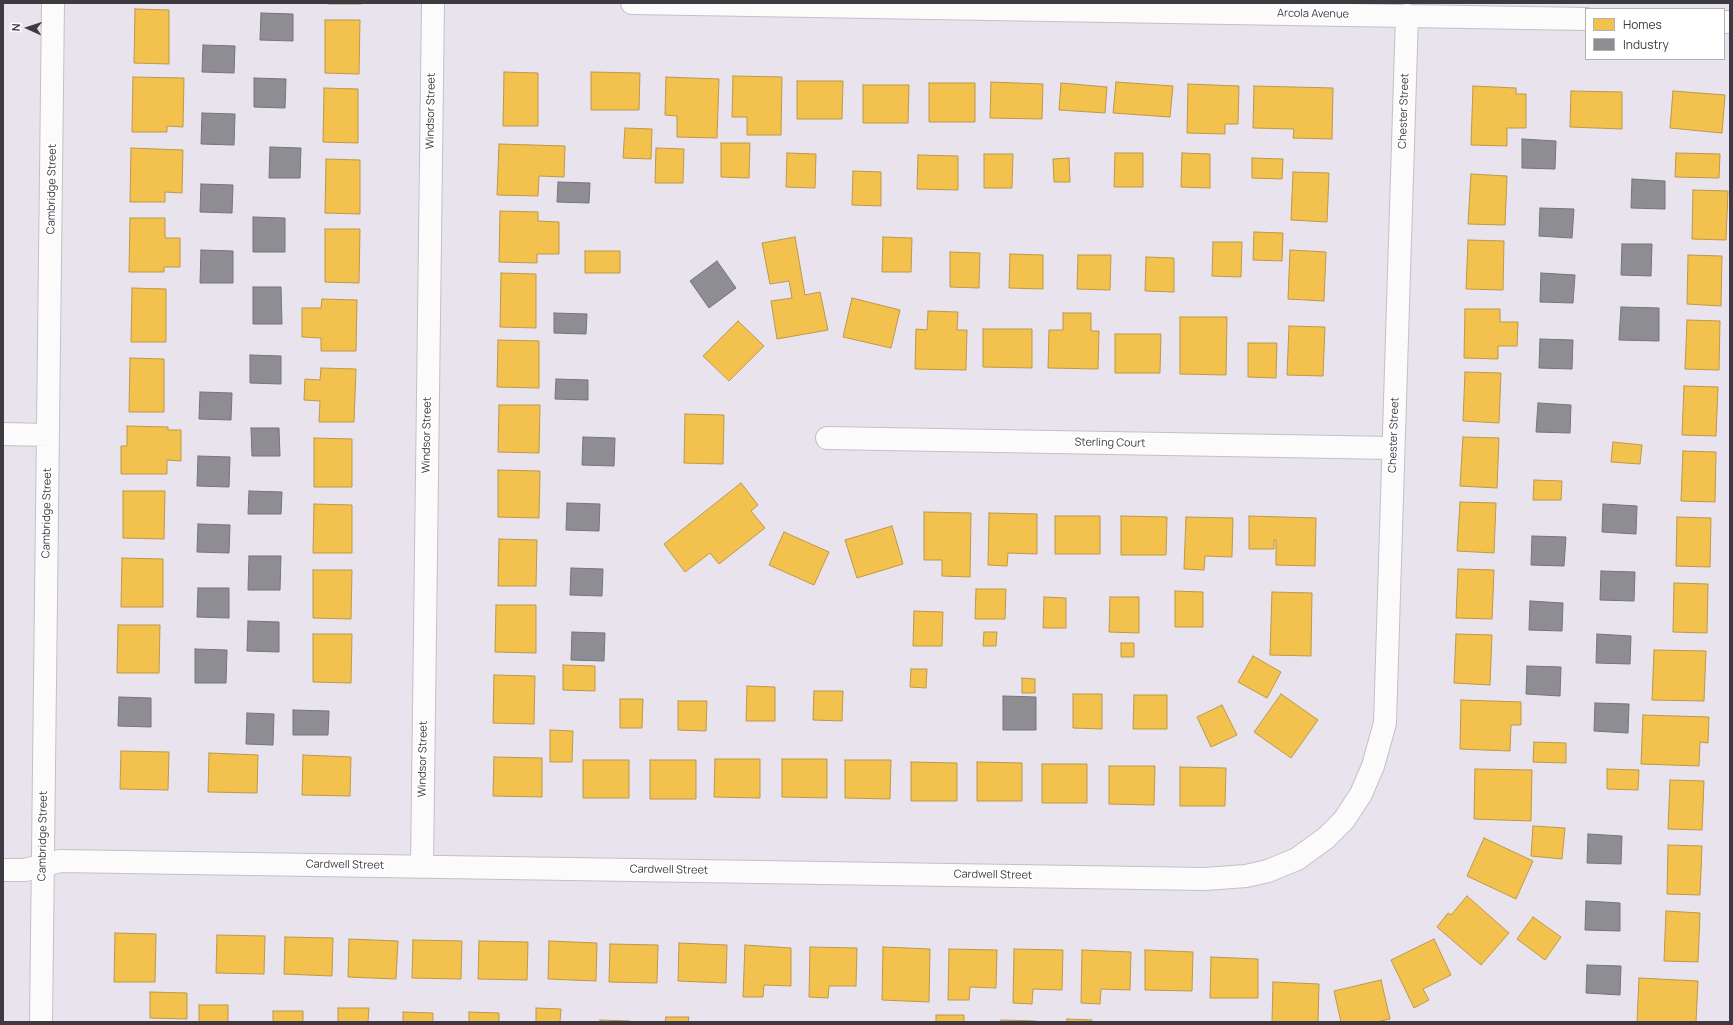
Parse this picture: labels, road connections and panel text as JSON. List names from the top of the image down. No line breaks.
{"streets":{"street":["Arcola Avenue","Windsor Street","Chester Street","Cambridge Street","Sterling Court","Cardwell Street"]},"crossings":[["Arcola Avenue","Chester Street"],["Windsor Street","Cardwell Street"],["Chester Street","Sterling Court"],["Chester Street","Cardwell Street"],["Cambridge Street","Cardwell Street"]],"legend":["Homes","Industry"],"north":"left"}
